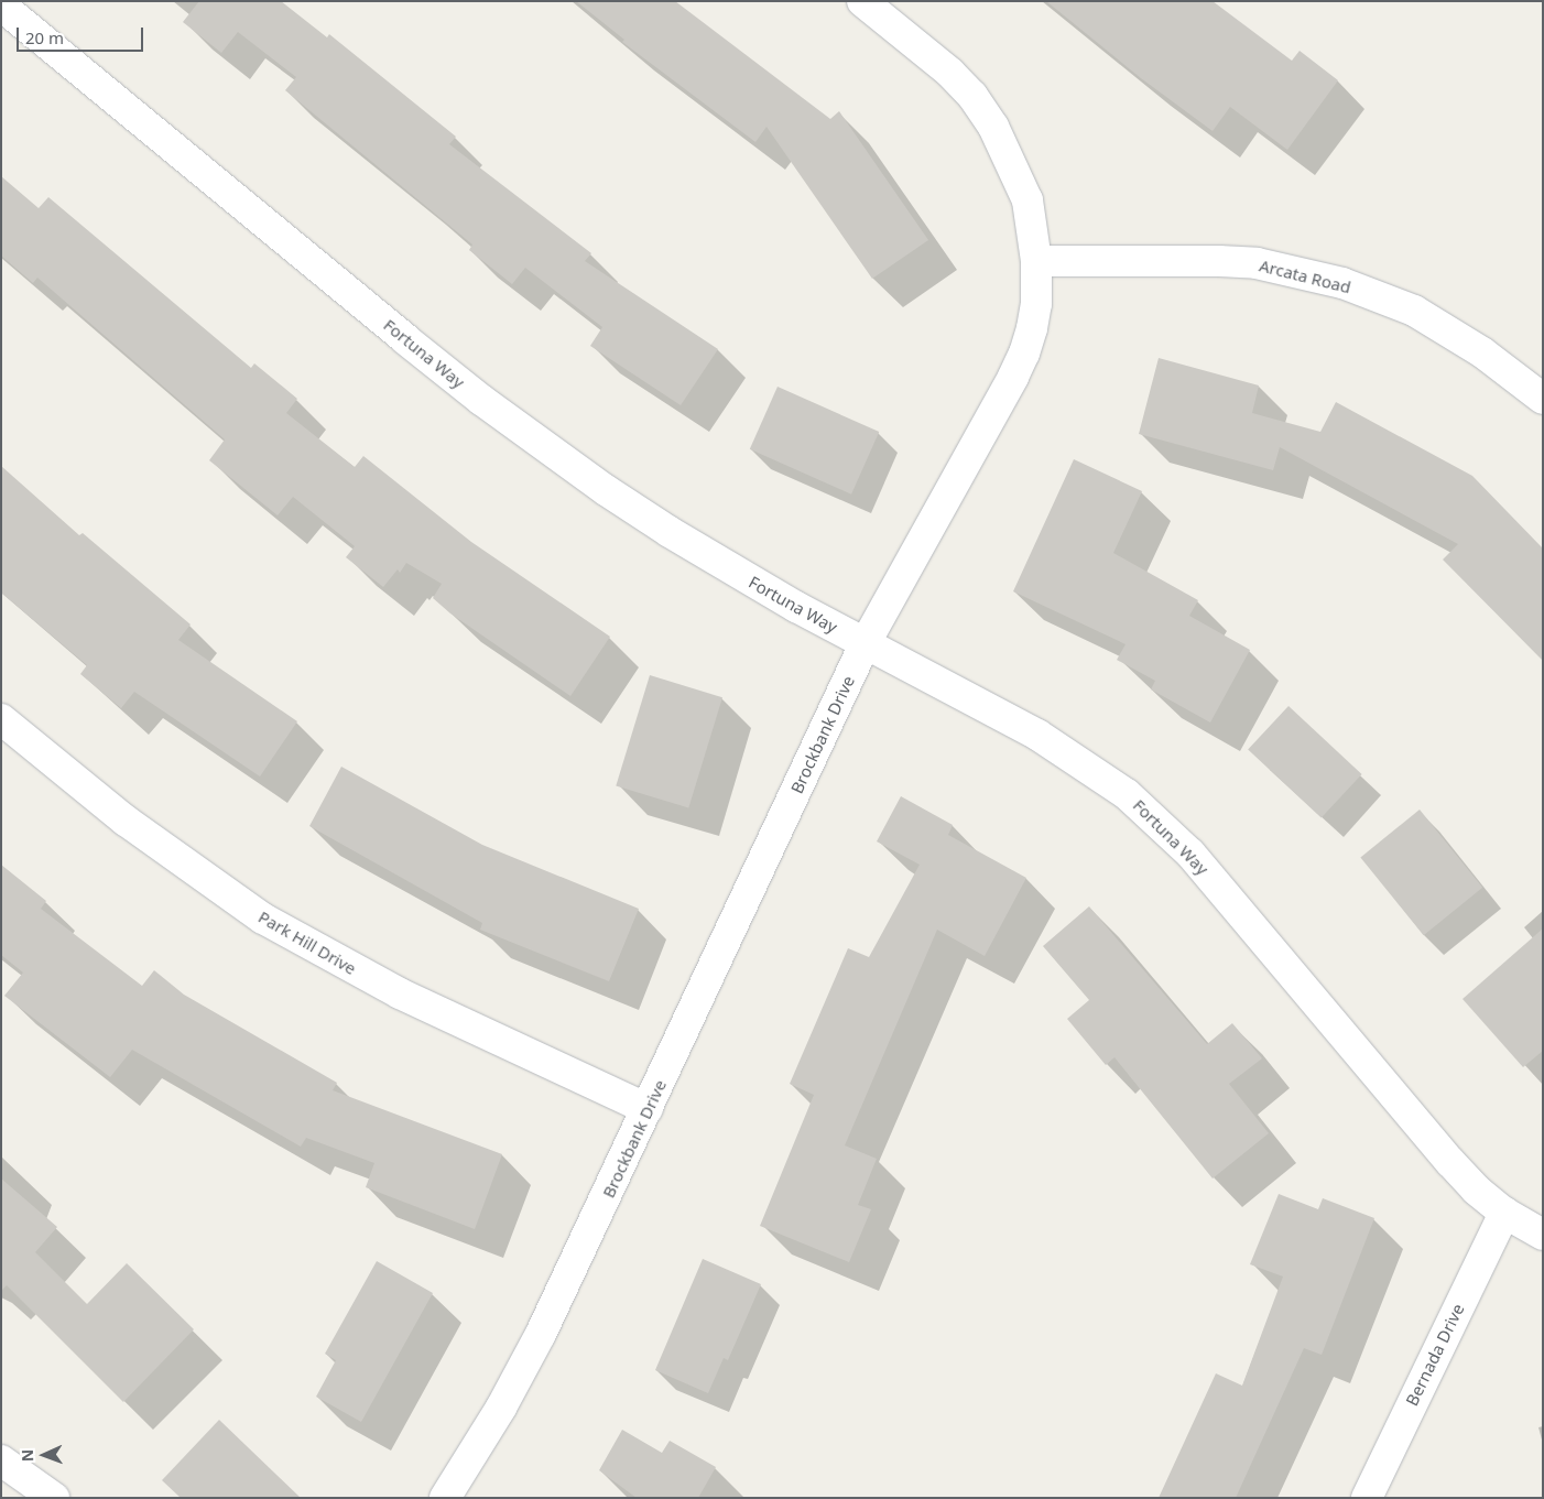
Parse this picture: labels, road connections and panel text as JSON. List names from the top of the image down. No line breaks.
{"streets":{"street":["Arcata Road","Fortuna Way","Brockbank Drive","Park Hill Drive","Bernada Drive"]},"crossings":[["Arcata Road","Brockbank Drive"],["Fortuna Way","Brockbank Drive"],["Fortuna Way","Bernada Drive"],["Brockbank Drive","Park Hill Drive"]],"scale_bar":"20 m","north":"left"}
